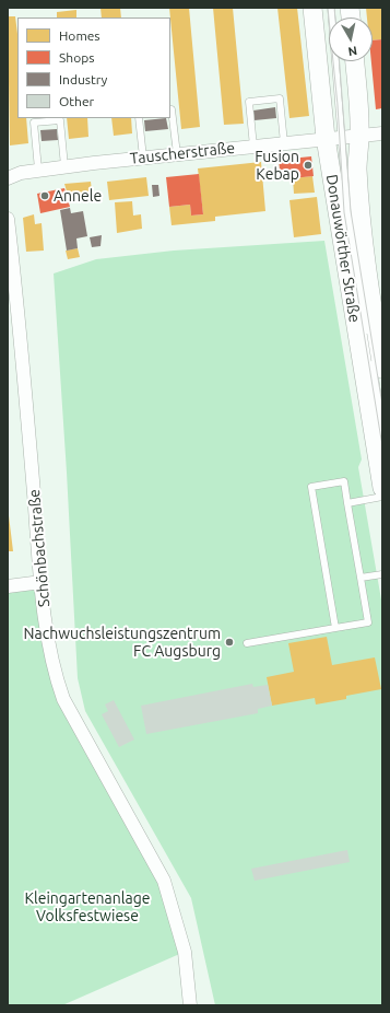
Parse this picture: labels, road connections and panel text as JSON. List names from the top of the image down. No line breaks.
{"streets":{"main road":["Donauwörther Straße"],"street":["Tauscherstraße","Schönbachstraße"]},"crossings":[["Tauscherstraße","Donauwörther Straße"]],"parks":["Kleingartenanlage Volksfestwiese"],"places":["Fusion Kebap","Annele","Nachwuchsleistungszentrum FC Augsburg"],"legend":["Homes","Shops","Industry","Other"],"north":"bottom"}
